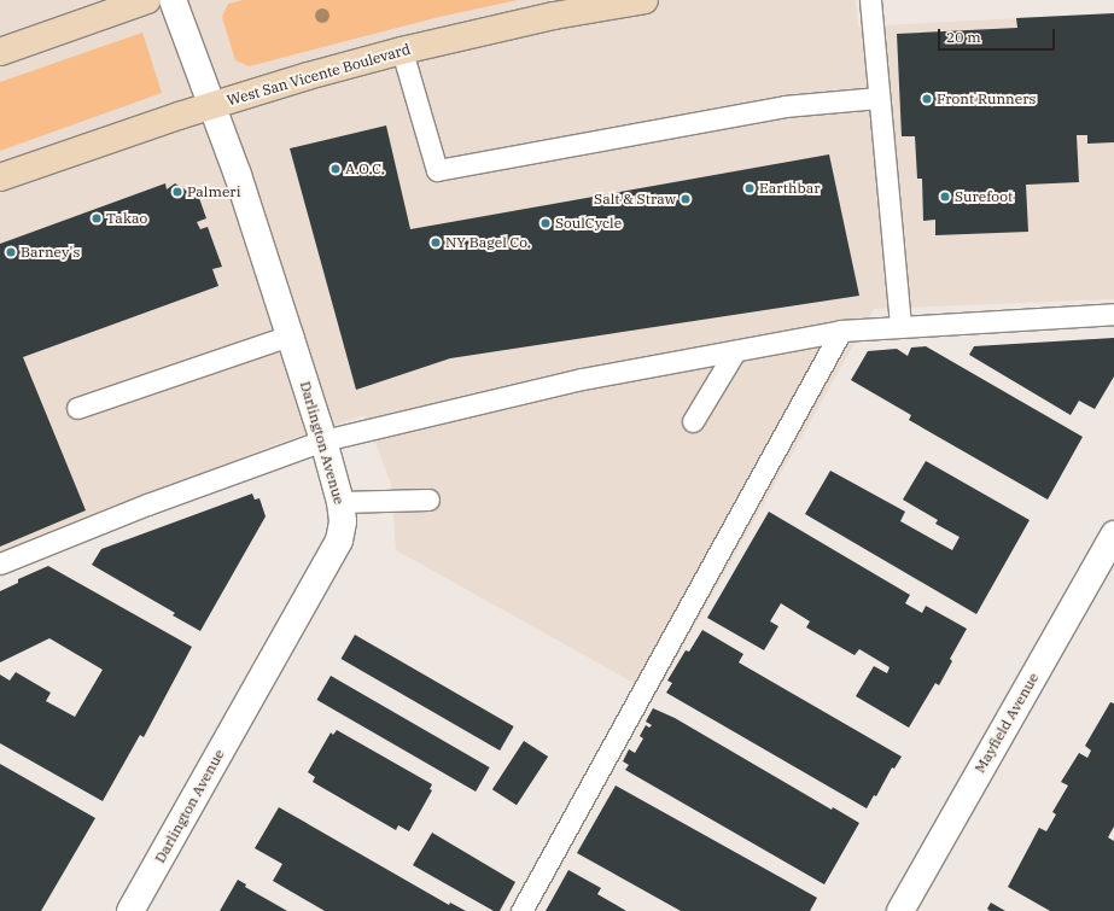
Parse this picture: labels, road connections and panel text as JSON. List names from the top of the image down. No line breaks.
{"streets":{"main road":["West San Vicente Boulevard"],"street":["Darlington Avenue","Mayfield Avenue"]},"crossings":[["West San Vicente Boulevard","Darlington Avenue"]],"places":["Front Runners","A.O.C.","Earthbar","Palmeri","Surefoot","Salt & Straw","Takao","SoulCycle","NY Bagel Co.","Barney's"],"scale_bar":"20 m"}
